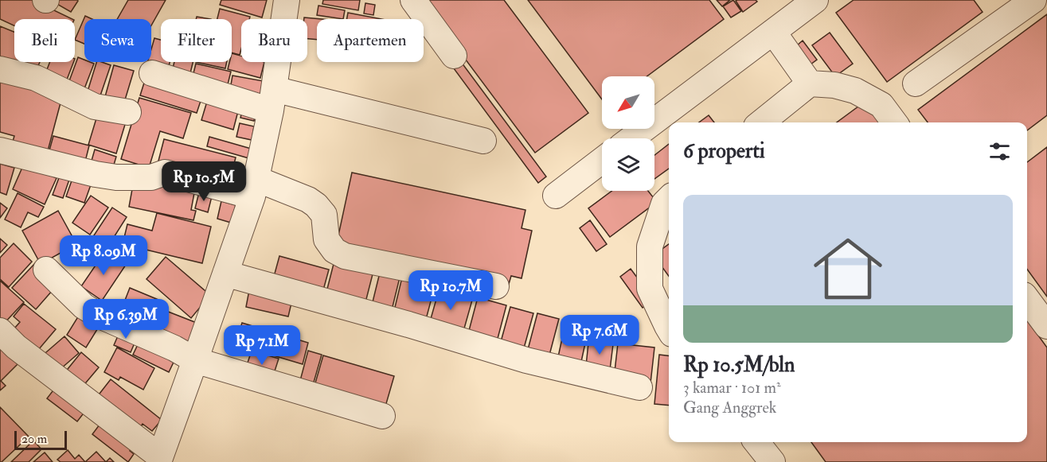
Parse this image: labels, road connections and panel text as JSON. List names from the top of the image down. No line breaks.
{"scale_bar":"20 m","north":"bottom left","page":{"chip":["Beli","Sewa","Filter","Baru","Apartemen"],"heading":"6 properti","price":["Rp 10.5M","Rp 8.09M","Rp 10.7M","Rp 6.39M","Rp 7.6M","Rp 7.1M"],"list":[{"name":"Rp 10.5M/bln","note":"3 kamar · 101 m² · Gang Anggrek"}],"scale":"20 m"}}
